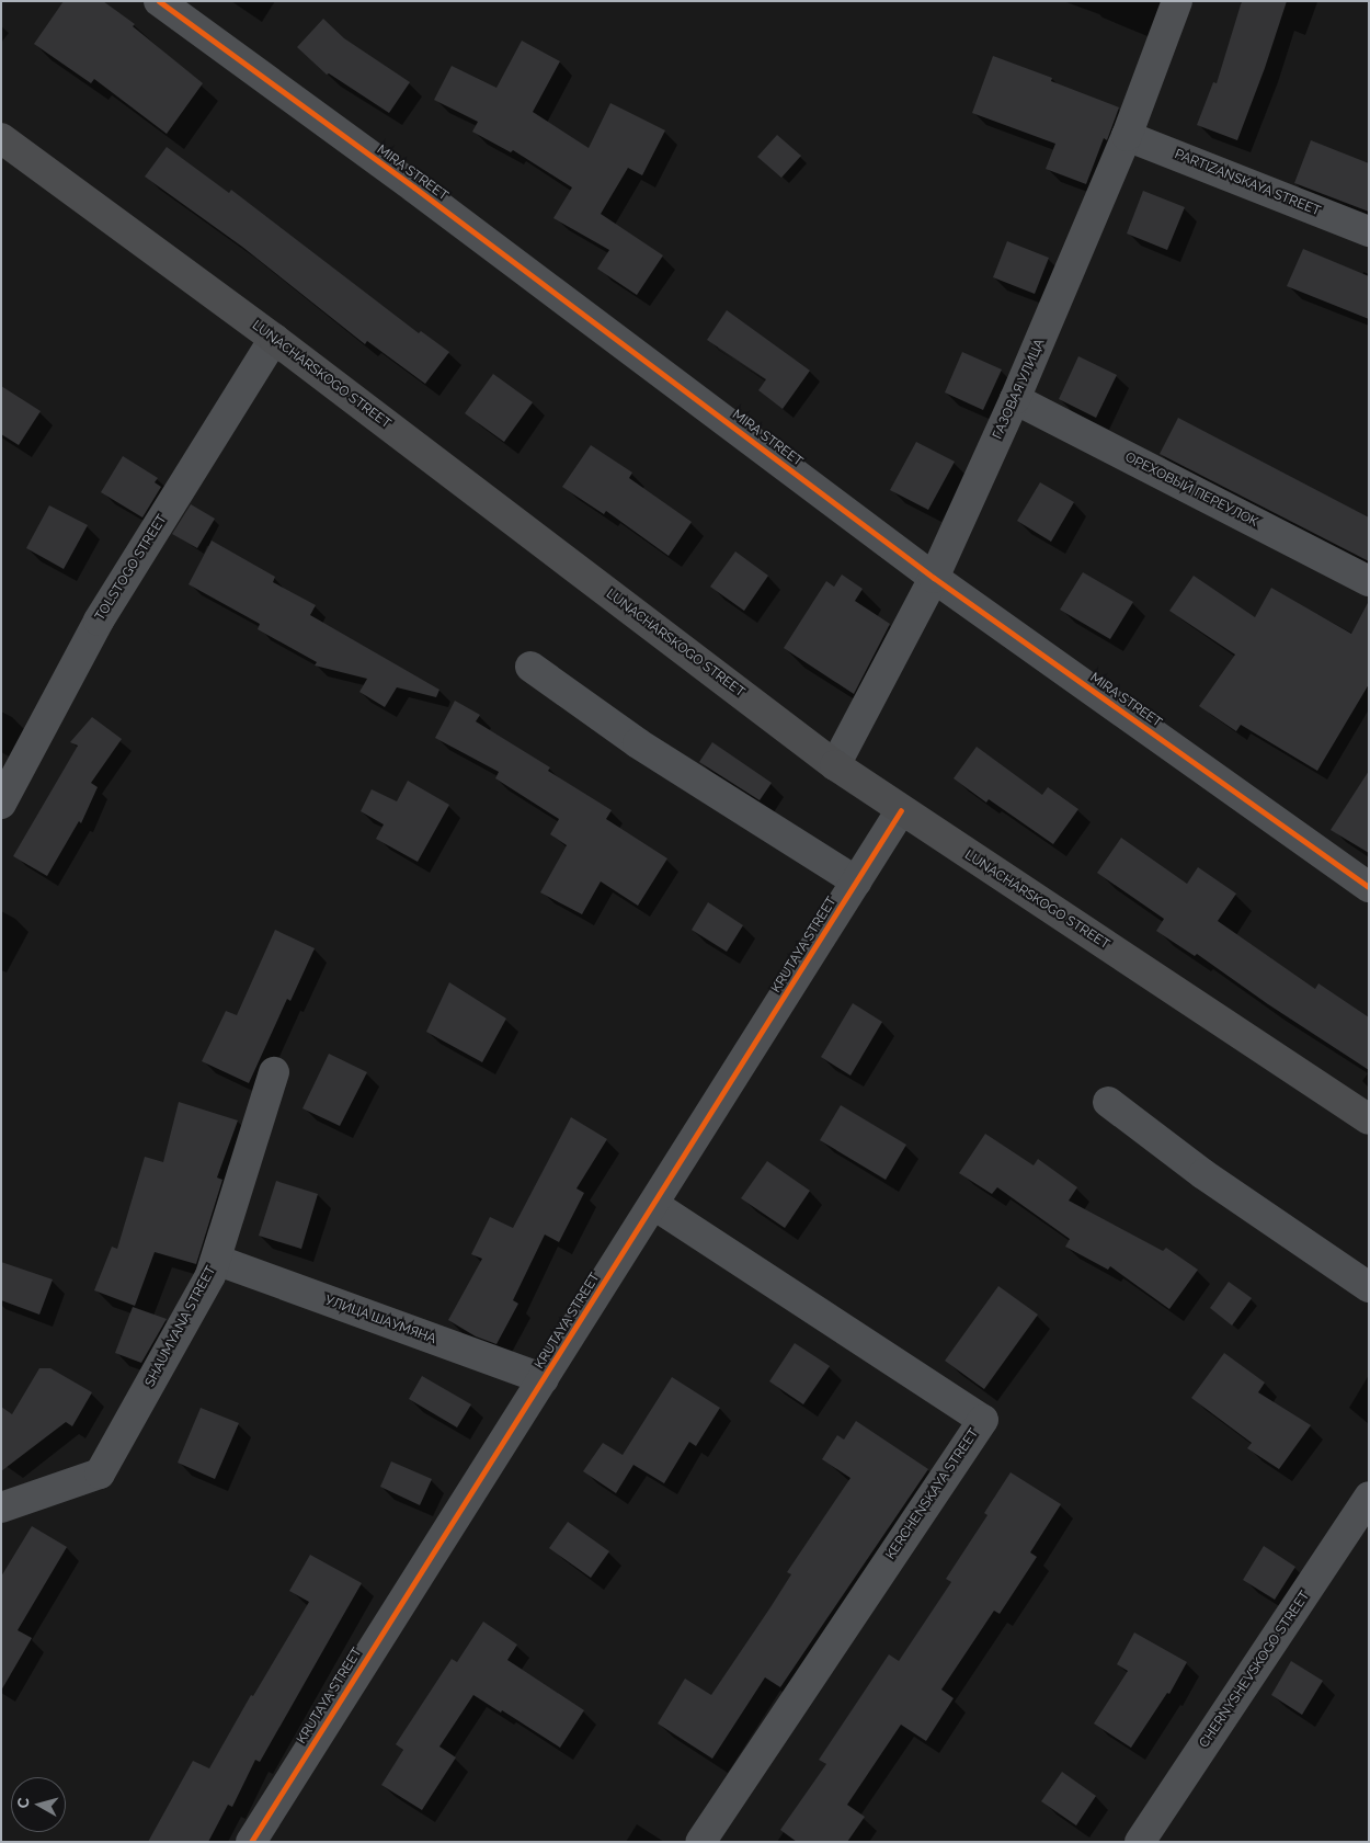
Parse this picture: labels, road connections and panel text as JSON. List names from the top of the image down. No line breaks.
{"streets":{"main road":["LUNACHARSKOGO STREET"],"street":["MIRA STREET","PARTIZANSKAYA STREET","ГАЗОВАЯ УЛИЦА","ОРЕХОВЫЙ ПЕРЕУЛОК","TOLSTOGO STREET","KRUTAYA STREET","УЛИЦА ШАУМЯНА","SHAUMYANA STREET","KERCHENSKAYA STREET","CHERNYSHEVSKOGO STREET"]},"crossings":[["MIRA STREET","ГАЗОВАЯ УЛИЦА"],["PARTIZANSKAYA STREET","ГАЗОВАЯ УЛИЦА"],["LUNACHARSKOGO STREET","ГАЗОВАЯ УЛИЦА"],["LUNACHARSKOGO STREET","TOLSTOGO STREET"],["LUNACHARSKOGO STREET","KRUTAYA STREET"],["ГАЗОВАЯ УЛИЦА","ОРЕХОВЫЙ ПЕРЕУЛОК"],["KRUTAYA STREET","УЛИЦА ШАУМЯНА"],["KRUTAYA STREET","KERCHENSKAYA STREET"],["УЛИЦА ШАУМЯНА","SHAUMYANA STREET"]],"north":"left"}
